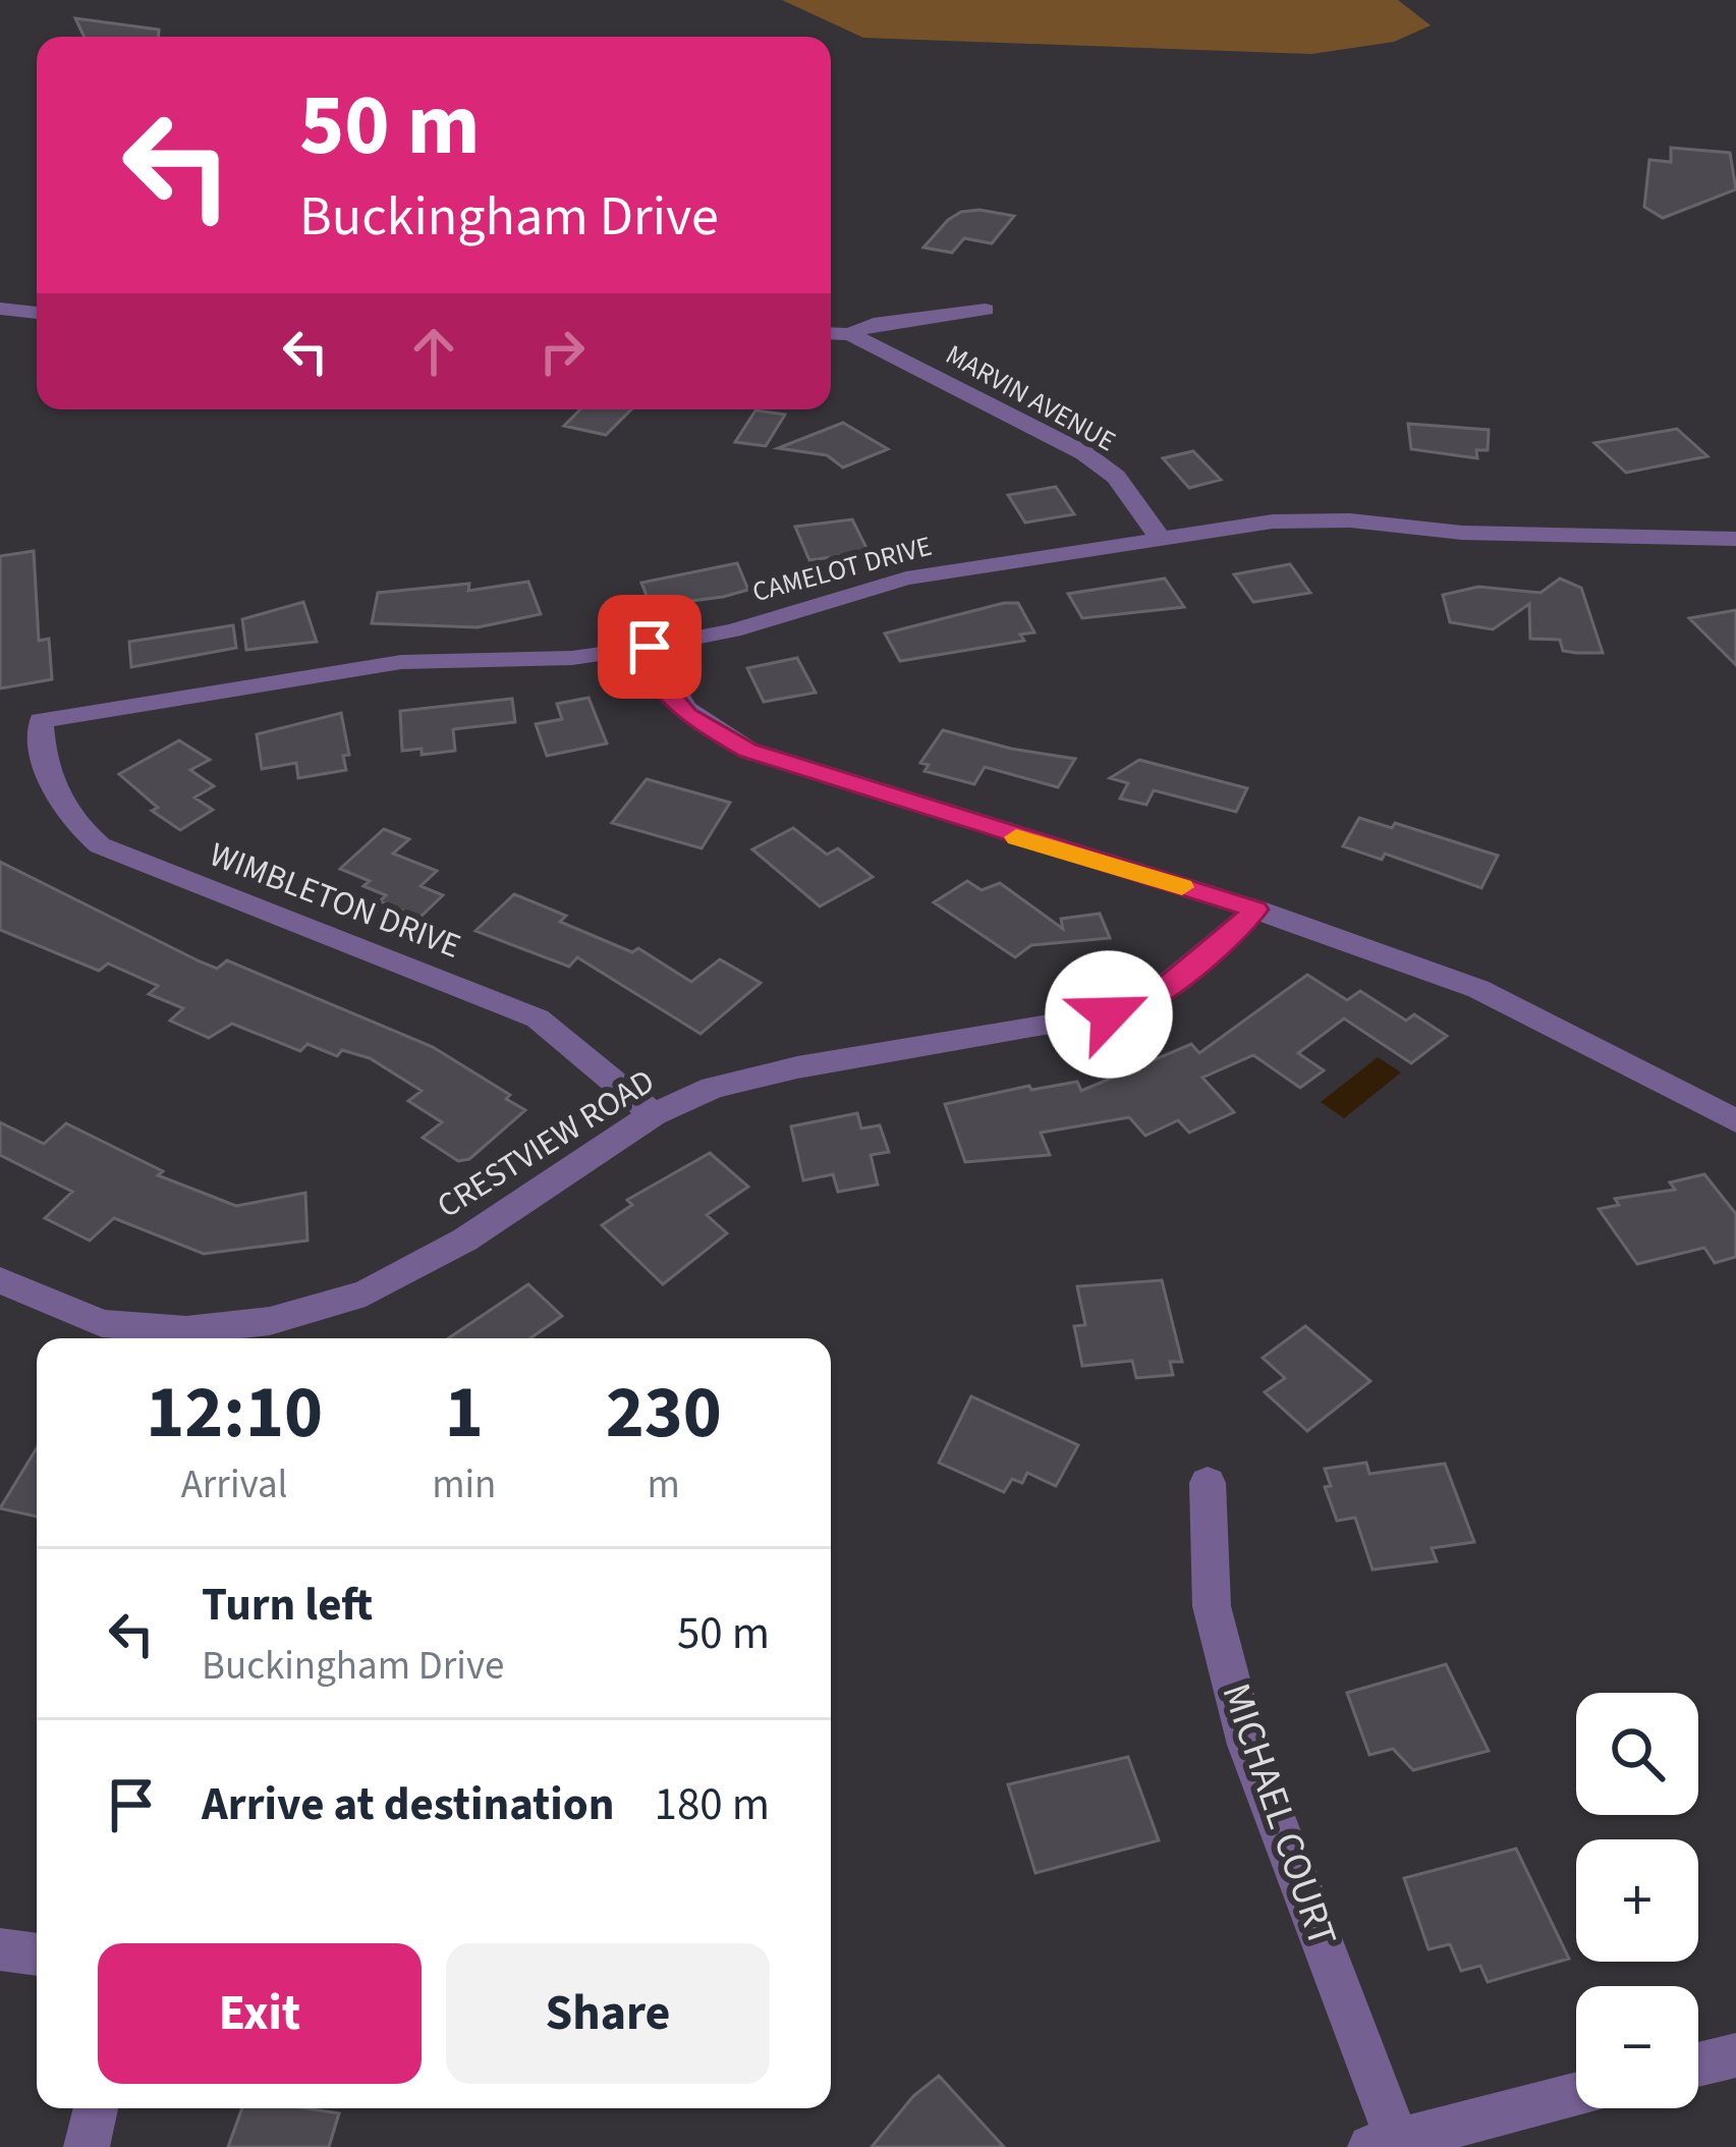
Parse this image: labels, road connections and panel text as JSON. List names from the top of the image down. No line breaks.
{"streets":{"street":["MARVIN AVENUE","CAMELOT DRIVE","WIMBLETON DRIVE","CRESTVIEW ROAD","MICHAEL COURT"]},"crossings":[["MARVIN AVENUE","CAMELOT DRIVE"],["CAMELOT DRIVE","WIMBLETON DRIVE"],["WIMBLETON DRIVE","CRESTVIEW ROAD"]],"page":{"turn":["50 m","Buckingham Drive"],"eta":["12:10","Arrival","1","min","230","m"],"list":[{"name":"Turn left","note":"Buckingham Drive","value":"50 m"},{"name":"Arrive at destination","value":"180 m"}],"map_buttons":["+","−"],"buttons":["Exit","Share"]}}
